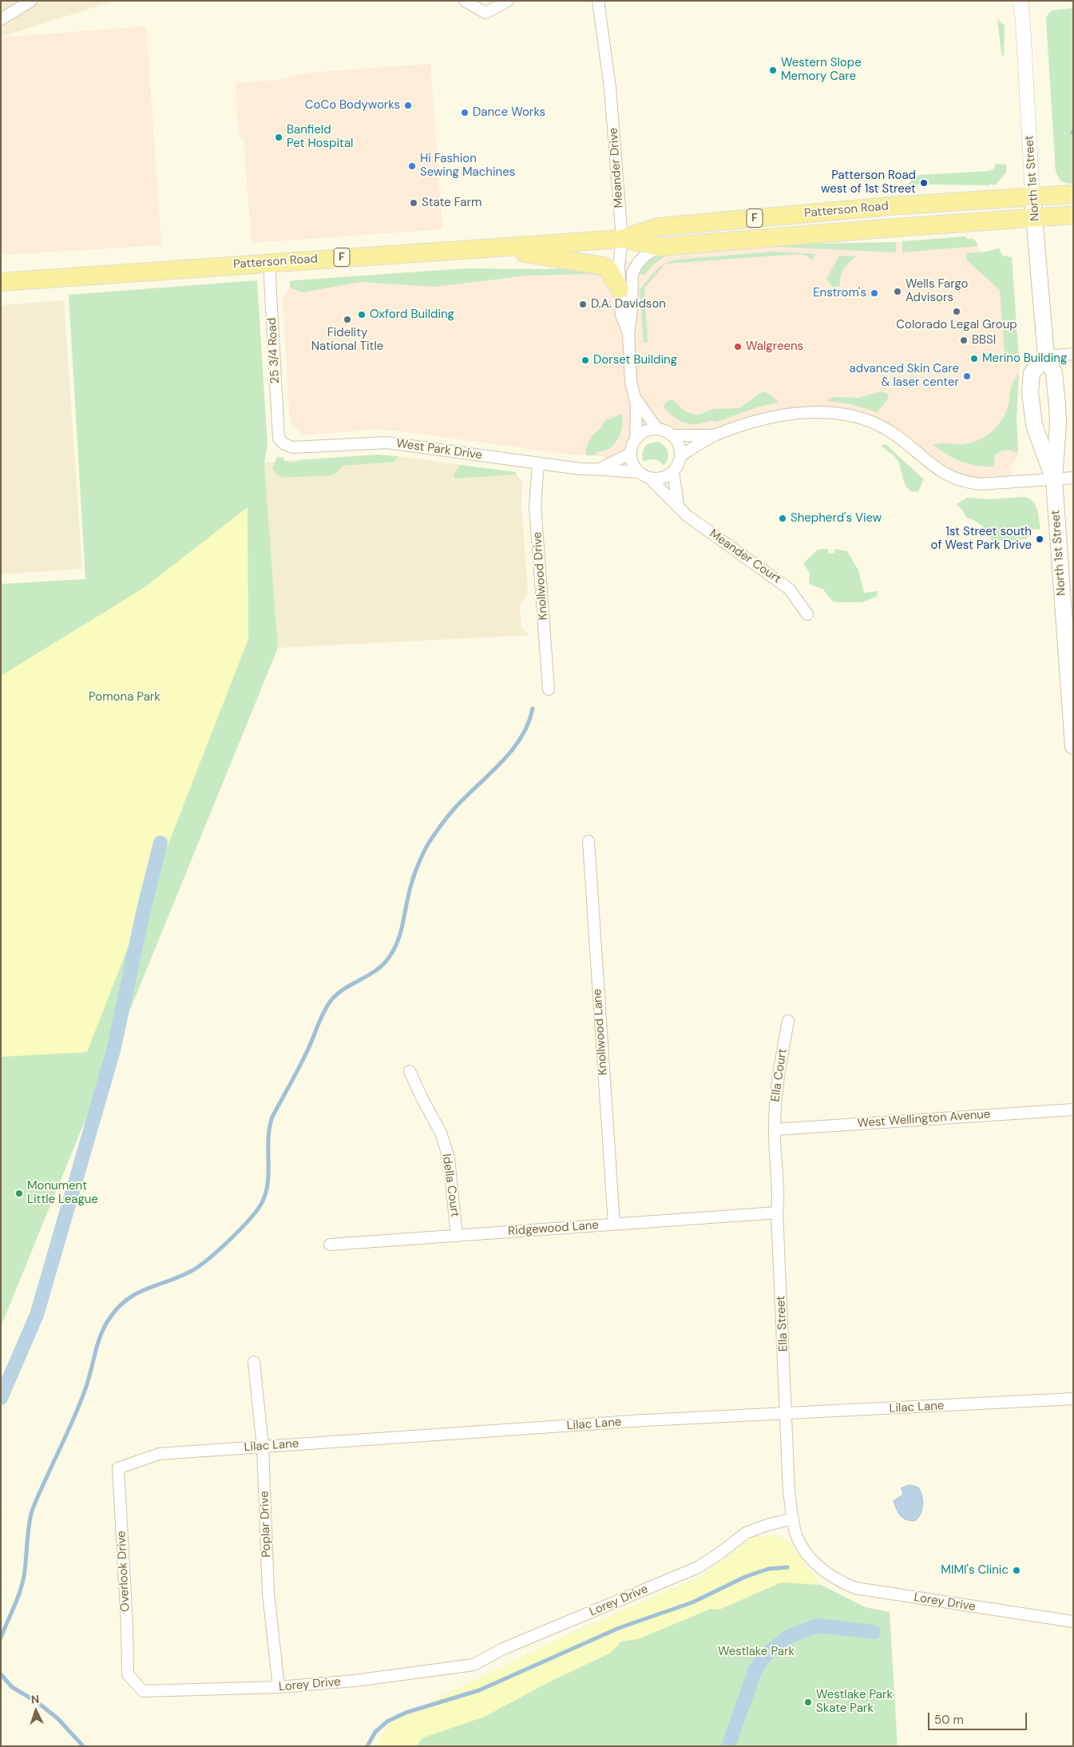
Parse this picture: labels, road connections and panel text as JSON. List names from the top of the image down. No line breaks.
{"streets":{"main road":["North 1st Street","Patterson Road","F"],"street":["Meander Drive","25 3/4 Road","West Park Drive","Meander Court","Knollwood Drive","Knollwood Lane","Ella Court","West Wellington Avenue","Idella Court","Ridgewood Lane","Ella Street","Lilac Lane","Poplar Drive","Overlook Drive","Lorey Drive"]},"crossings":[["Meander Drive","Patterson Road"],["Meander Drive","West Park Drive"],["Meander Drive","Meander Court"],["North 1st Street","Patterson Road"],["Patterson Road","25 3/4 Road"],["25 3/4 Road","West Park Drive"],["West Park Drive","Meander Court"],["West Park Drive","Knollwood Drive"],["Knollwood Lane","Ridgewood Lane"],["Ella Court","West Wellington Avenue"],["Ella Court","Ella Street"],["West Wellington Avenue","Ella Street"],["Idella Court","Ridgewood Lane"],["Ridgewood Lane","Ella Street"],["Ella Street","Lilac Lane"],["Ella Street","Lorey Drive"],["Lilac Lane","Poplar Drive"],["Lilac Lane","Overlook Drive"],["Poplar Drive","Lorey Drive"],["Overlook Drive","Lorey Drive"]],"parks":["Pomona Park","Westlake Park"],"places":["Western Slope Memory Care","CoCo Bodyworks","Dance Works","Banfield Pet Hospital","Hi Fashion Sewing Machines","Patterson Road west of 1st Street","State Farm","Wells Fargo Advisors","Enstrom's","D.A. Davidson","Colorado Legal Group","Oxford Building","Fidelity National Title","BBSI","Walgreens","Merino Building","Dorset Building","advanced Skin Care & laser center","Shepherd's View","1st Street south of West Park Drive","Monument Little League","MIMI's Clinic","Westlake Park Skate Park"],"scale_bar":"50 m","north":"top"}
